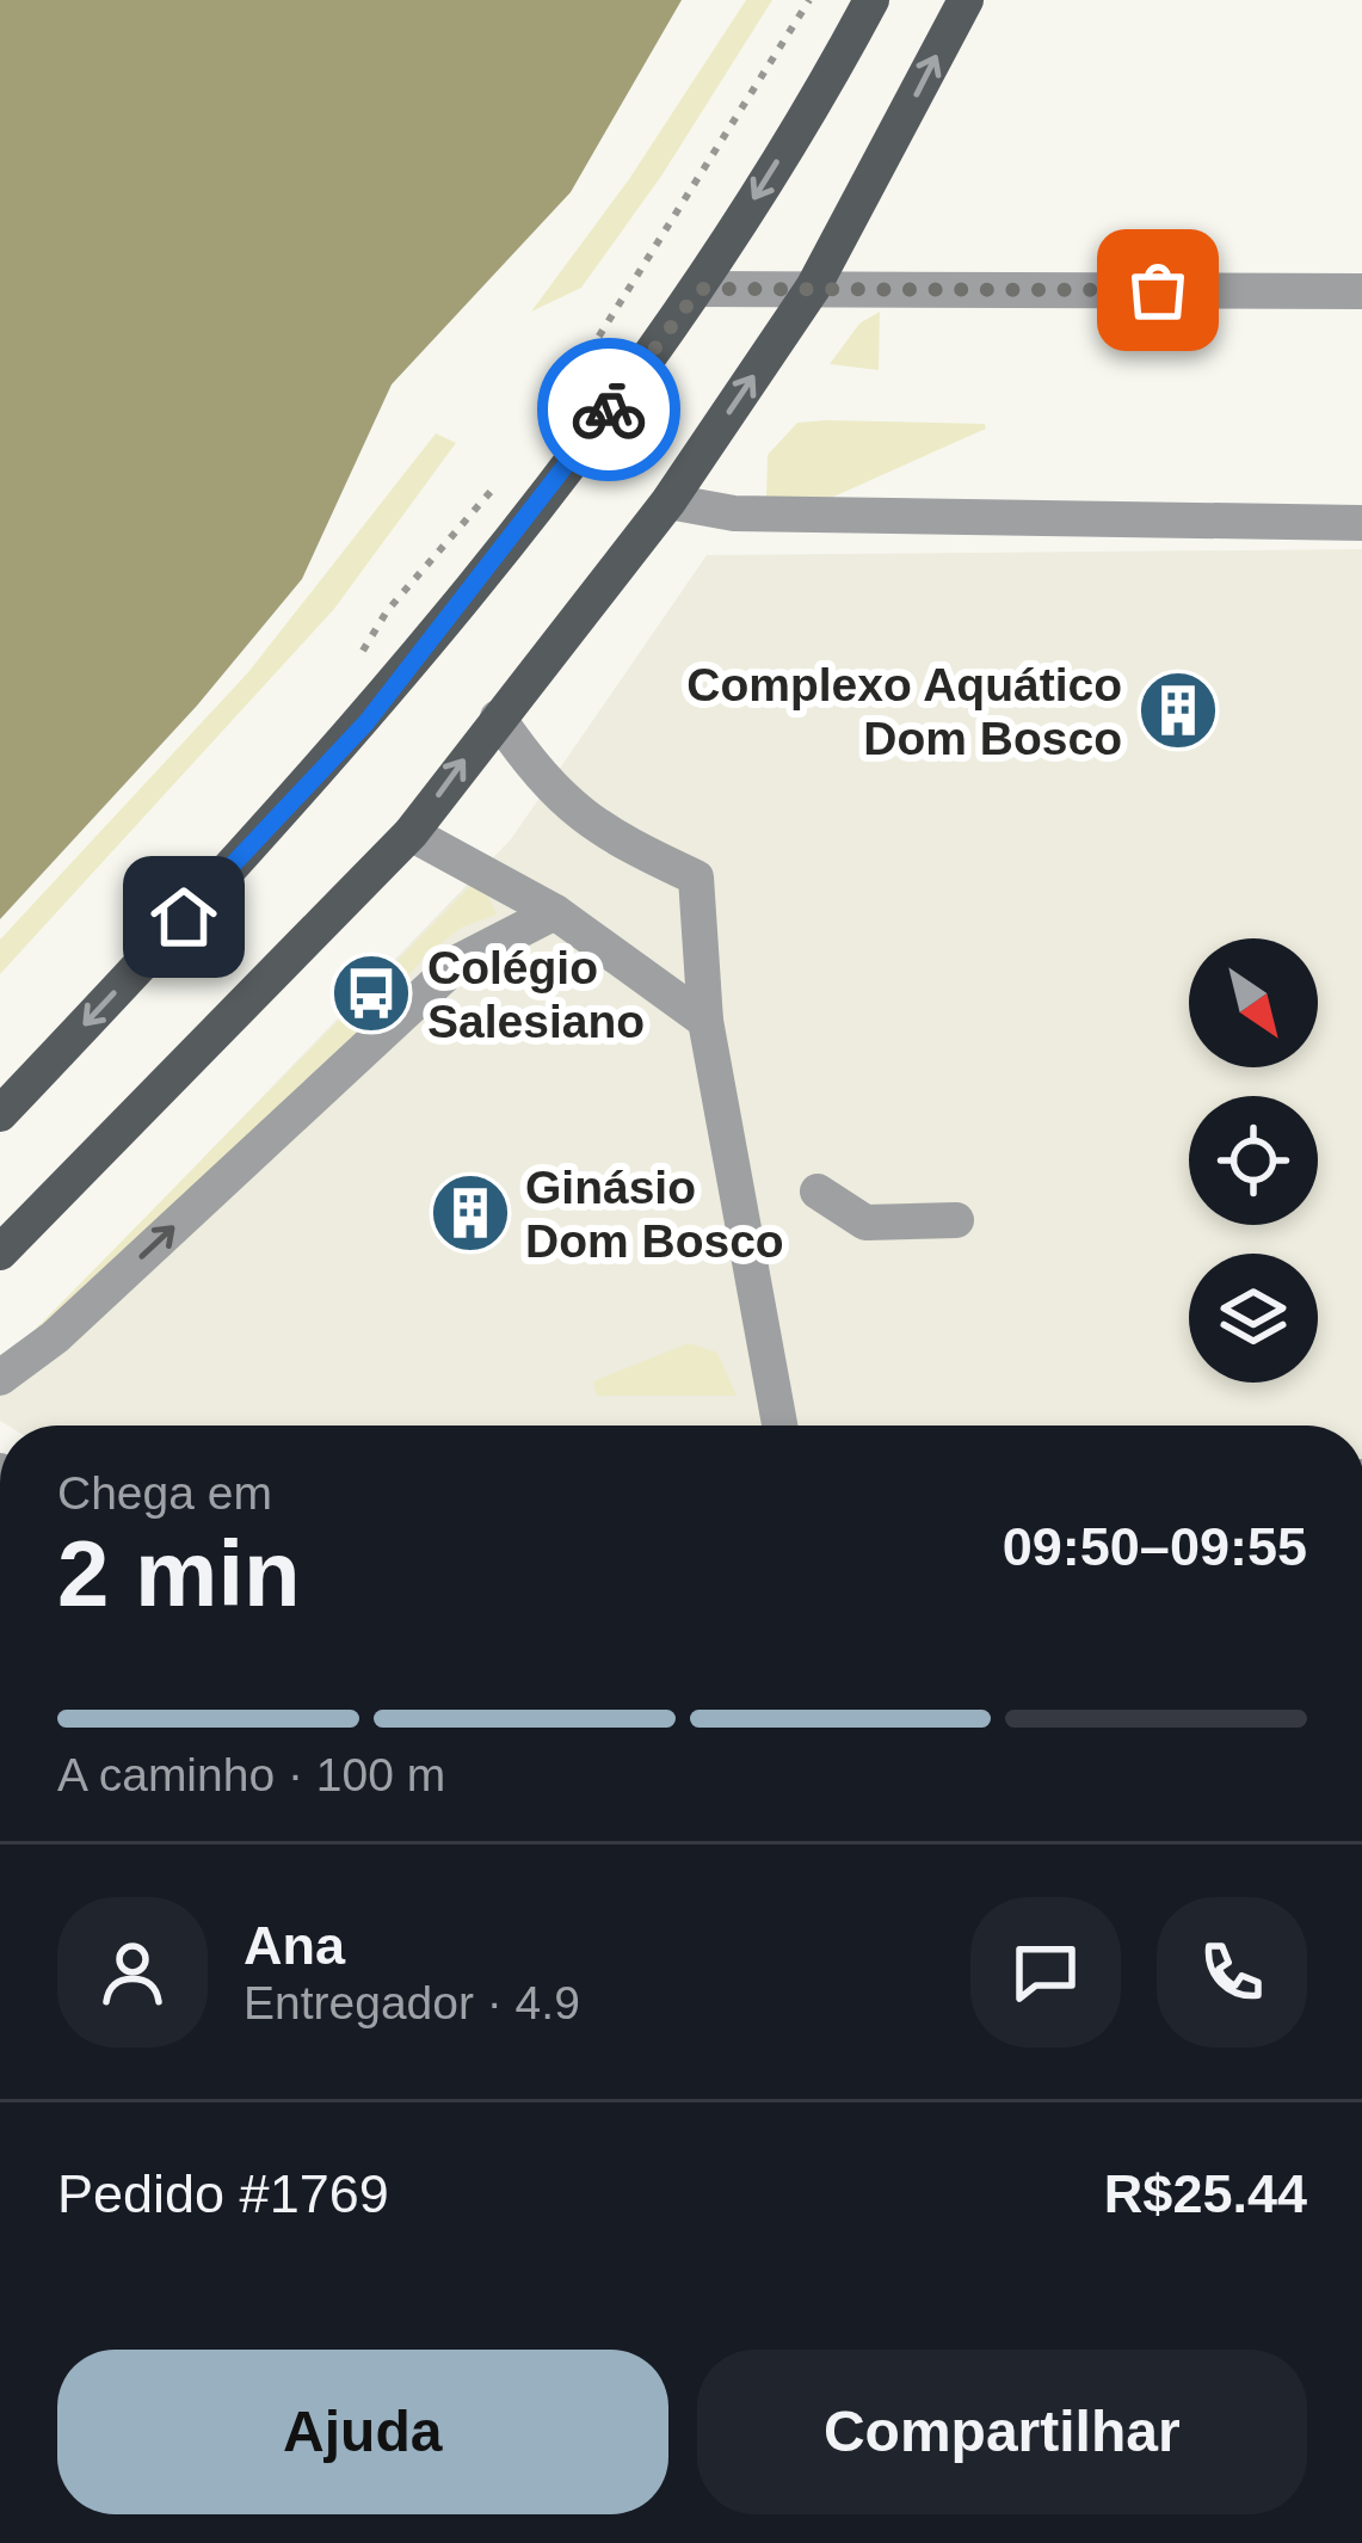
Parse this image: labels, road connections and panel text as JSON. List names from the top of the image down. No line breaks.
{"places":{"building":["Complexo Aquático Dom Bosco","Ginásio Dom Bosco"],"bus stop":["Colégio Salesiano"]},"north":"bottom right","page":{"heading":["2 min","Chega em","09:50–09:55"],"panel":["Ana","Entregador · 4.9","Pedido #1769","R$25.44"],"bar":"A caminho · 100 m","buttons":["Ajuda","Compartilhar"]}}
